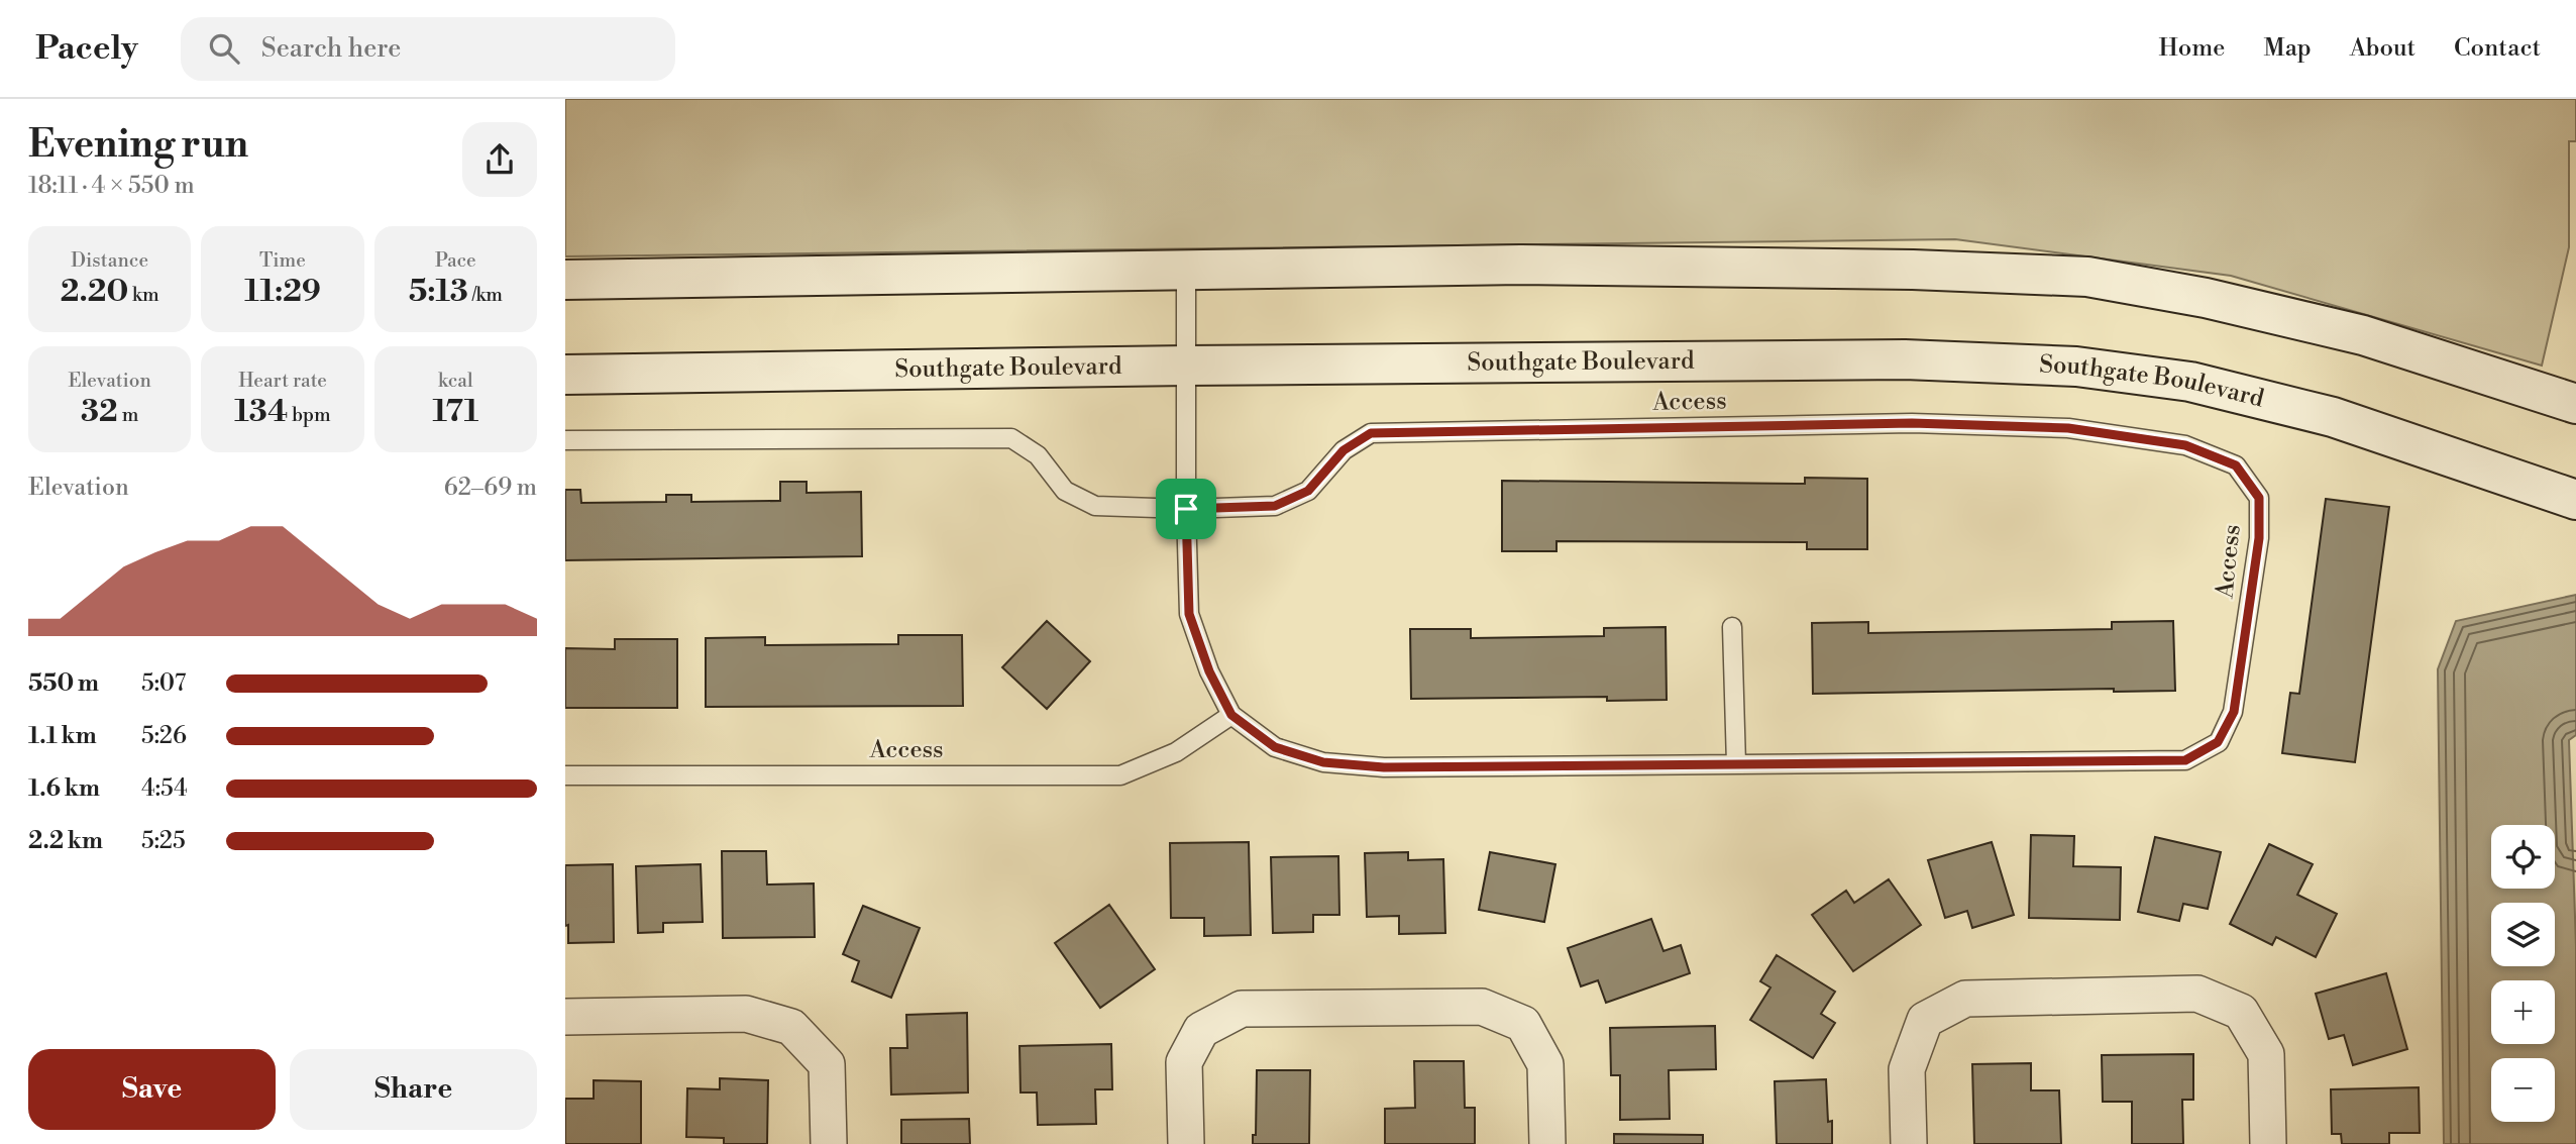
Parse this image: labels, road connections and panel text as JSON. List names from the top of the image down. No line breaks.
{"streets":{"main road":["Southgate Boulevard"],"lane":["Access"]},"crossings":[["Southgate Boulevard","Access"]],"page":{"header":"Pacely","search":"Search here","nav":["Home","Map","About","Contact"],"heading":["Evening run","18:11 · 4 × 550 m"],"stats":[["Distance","2.20 km"],["Time","11:29"],["Pace","5:13 /km"],["Elevation","32 m"],["Heart rate","134 bpm"],["kcal","171"]],"chart":["Elevation","62–69 m"],"list":[{"name":"550 m","note":"5:07"},{"name":"1.1 km","note":"5:26"},{"name":"1.6 km","note":"4:54"},{"name":"2.2 km","note":"5:25"}],"map_buttons":["+","−"],"buttons":["Save","Share"]}}
